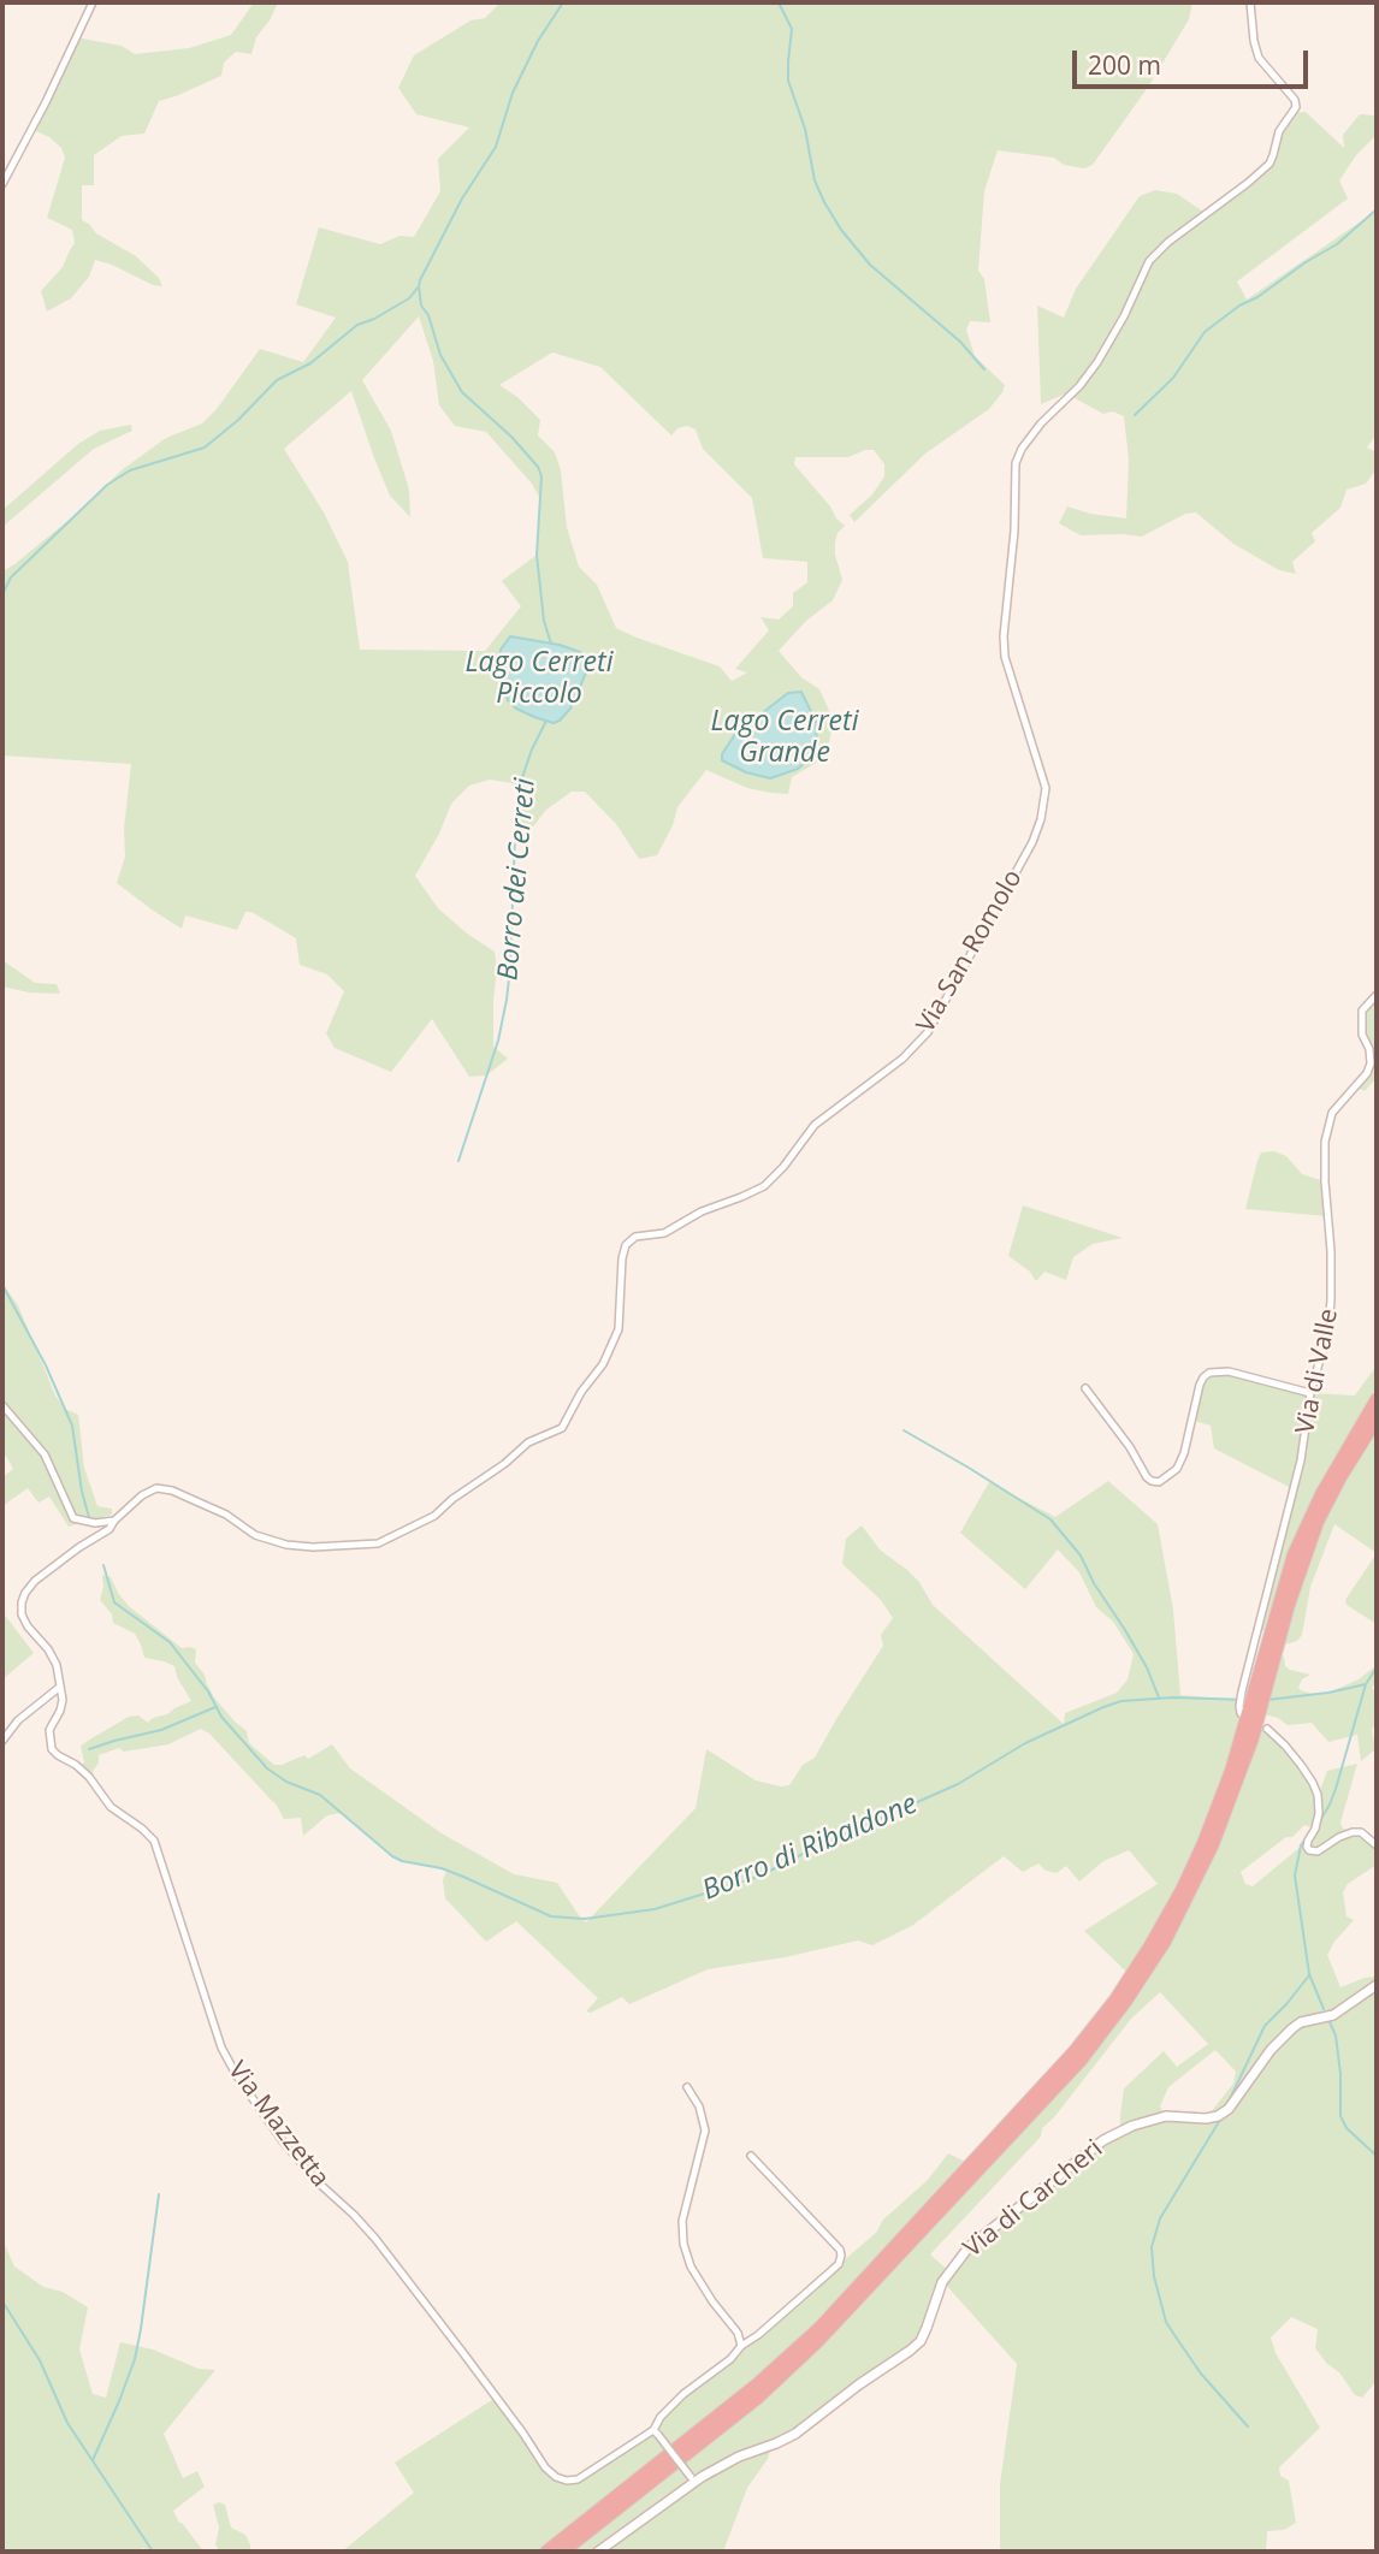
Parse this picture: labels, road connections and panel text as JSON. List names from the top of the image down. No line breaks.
{"streets":{"street":["Via San Romolo","Via di Valle","Via Mazzetta","Via di Carcheri"]},"crossings":[["Via San Romolo","Via Mazzetta"]],"water":["Lago Cerreti Piccolo","Lago Cerreti Grande","Borro dei Cerreti","Borro di Ribaldone"],"scale_bar":"200 m"}
